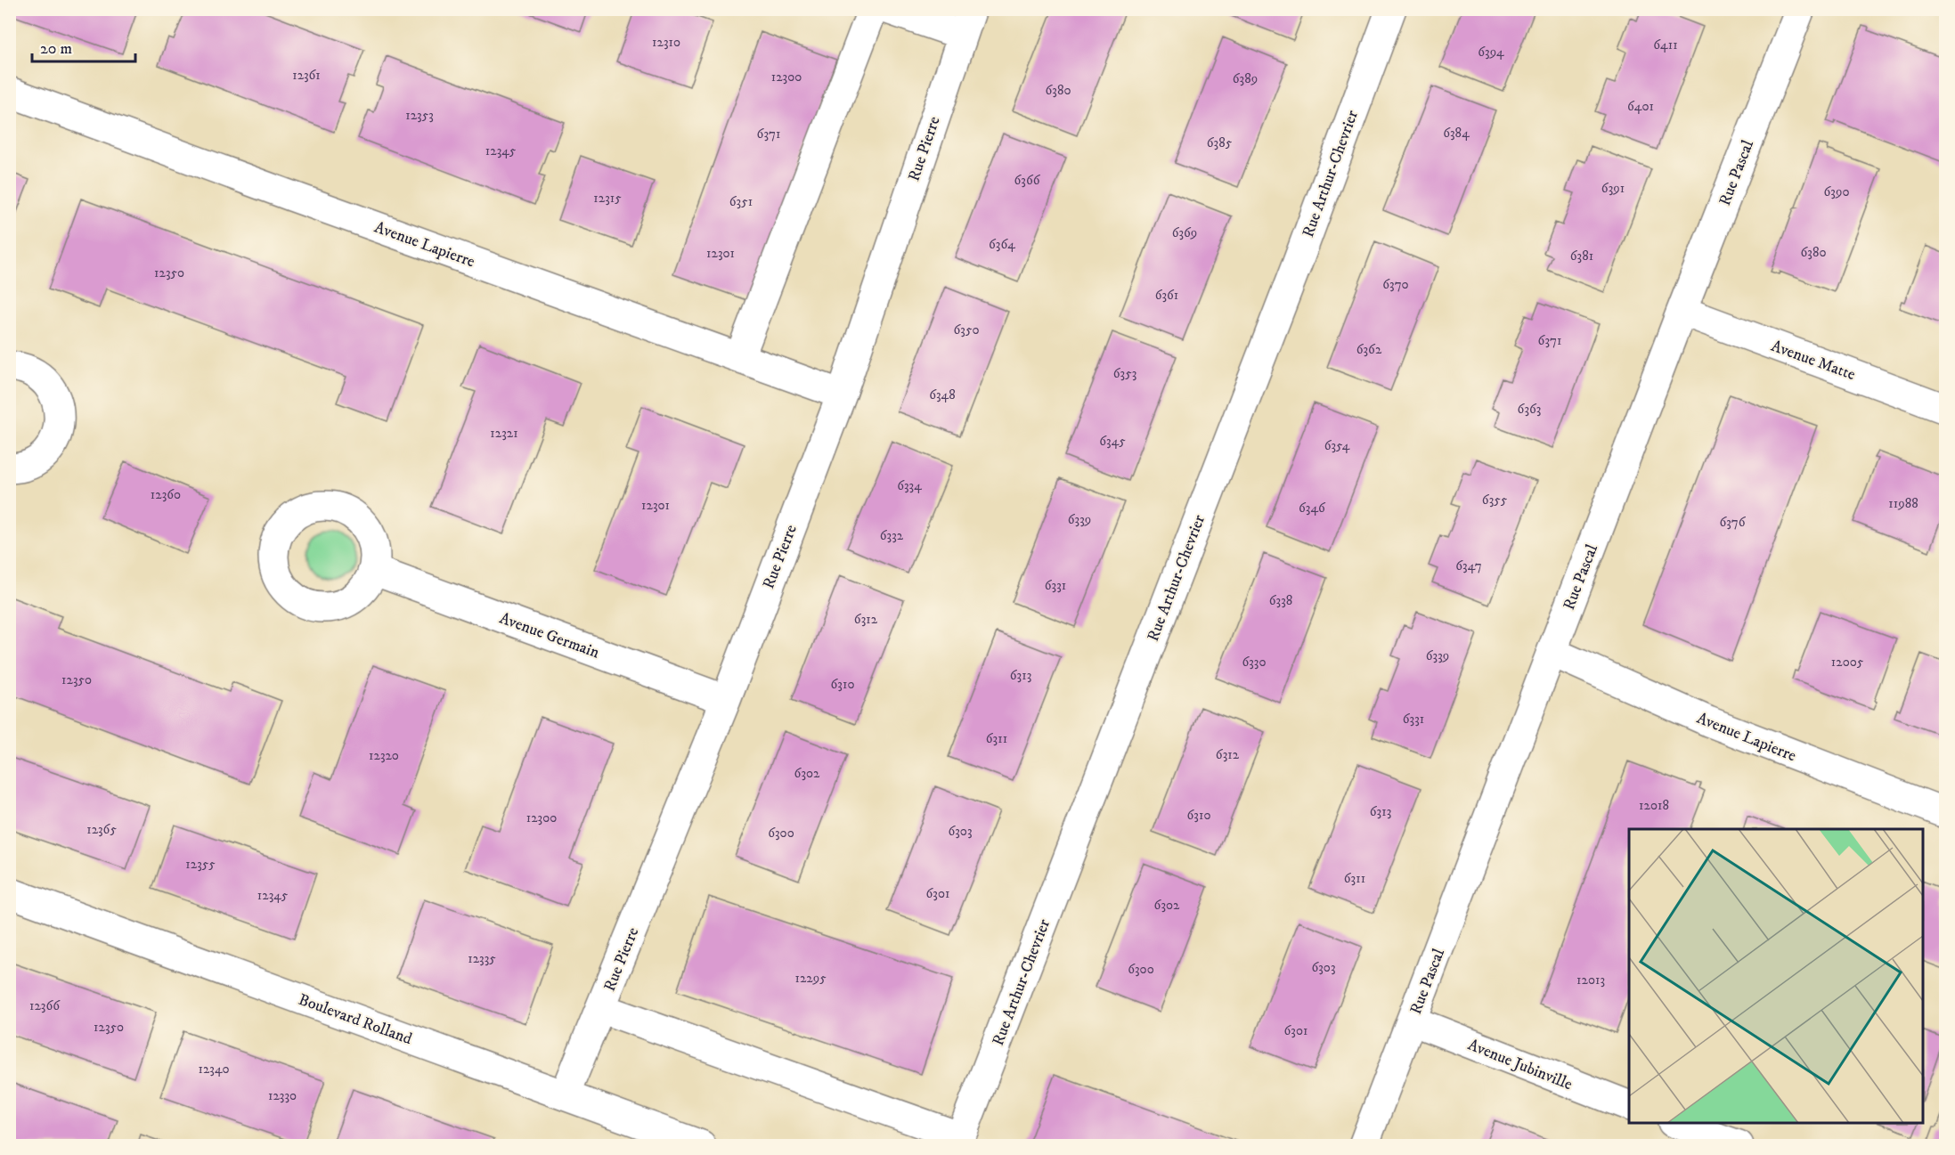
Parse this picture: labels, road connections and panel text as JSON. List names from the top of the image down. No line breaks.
{"streets":{"street":["Rue Pierre","Rue Pascal","Rue Arthur-Chevrier","Avenue Lapierre","Avenue Matte","Avenue Germain","Boulevard Rolland","Avenue Jubinville"]},"crossings":[["Rue Pierre","Avenue Lapierre"],["Rue Pierre","Avenue Germain"],["Rue Pierre","Boulevard Rolland"],["Rue Pascal","Avenue Lapierre"],["Rue Pascal","Avenue Matte"],["Rue Pascal","Avenue Jubinville"]],"house_numbers":["12310","6411","6394","12361","12300","6389","6380","6401","12353","6384","6371","6385","12345","6366","6391","6390","12315","6351","6369","6364","6380","12301","6381","12350","6370","6361","6350","6371","6362","6353","6348","6363","12321","6345","6354","6334","12360","6355","11988","12301","6346","6339","6376","6332","6347","6331","6338","6312","6339","6330","12005","6313","12350","6310","6331","6311","6312","12320","6302","12018","6313","6310","12300","12365","6303","6300","12355","6311","6301","12345","6302","12335","6303","6300","12295","12013","12366","12350","6301","12340","12330"],"scale_bar":"20 m"}
